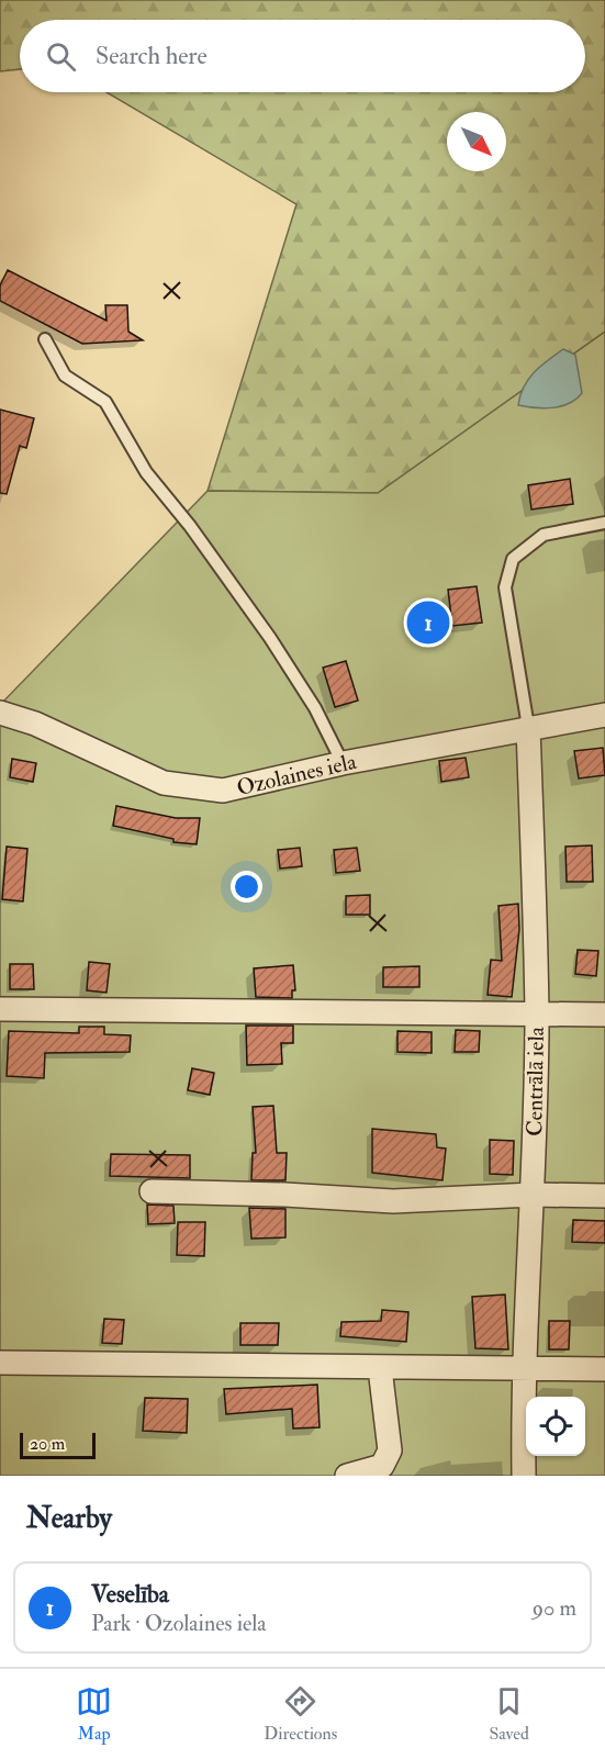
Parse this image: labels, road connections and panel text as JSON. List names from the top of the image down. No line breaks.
{"streets":{"street":["Ozolaines iela","Centrālā iela"]},"crossings":[["Ozolaines iela","Centrālā iela"]],"scale_bar":"20 m","north":"bottom right","page":{"search":"Search here","pins":"1","scale":"20 m","heading":"Nearby","list":[{"mark":"1","name":"Veselība","note":"Park · Ozolaines iela","value":"90 m"}],"nav":["Map","Directions","Saved"]}}
